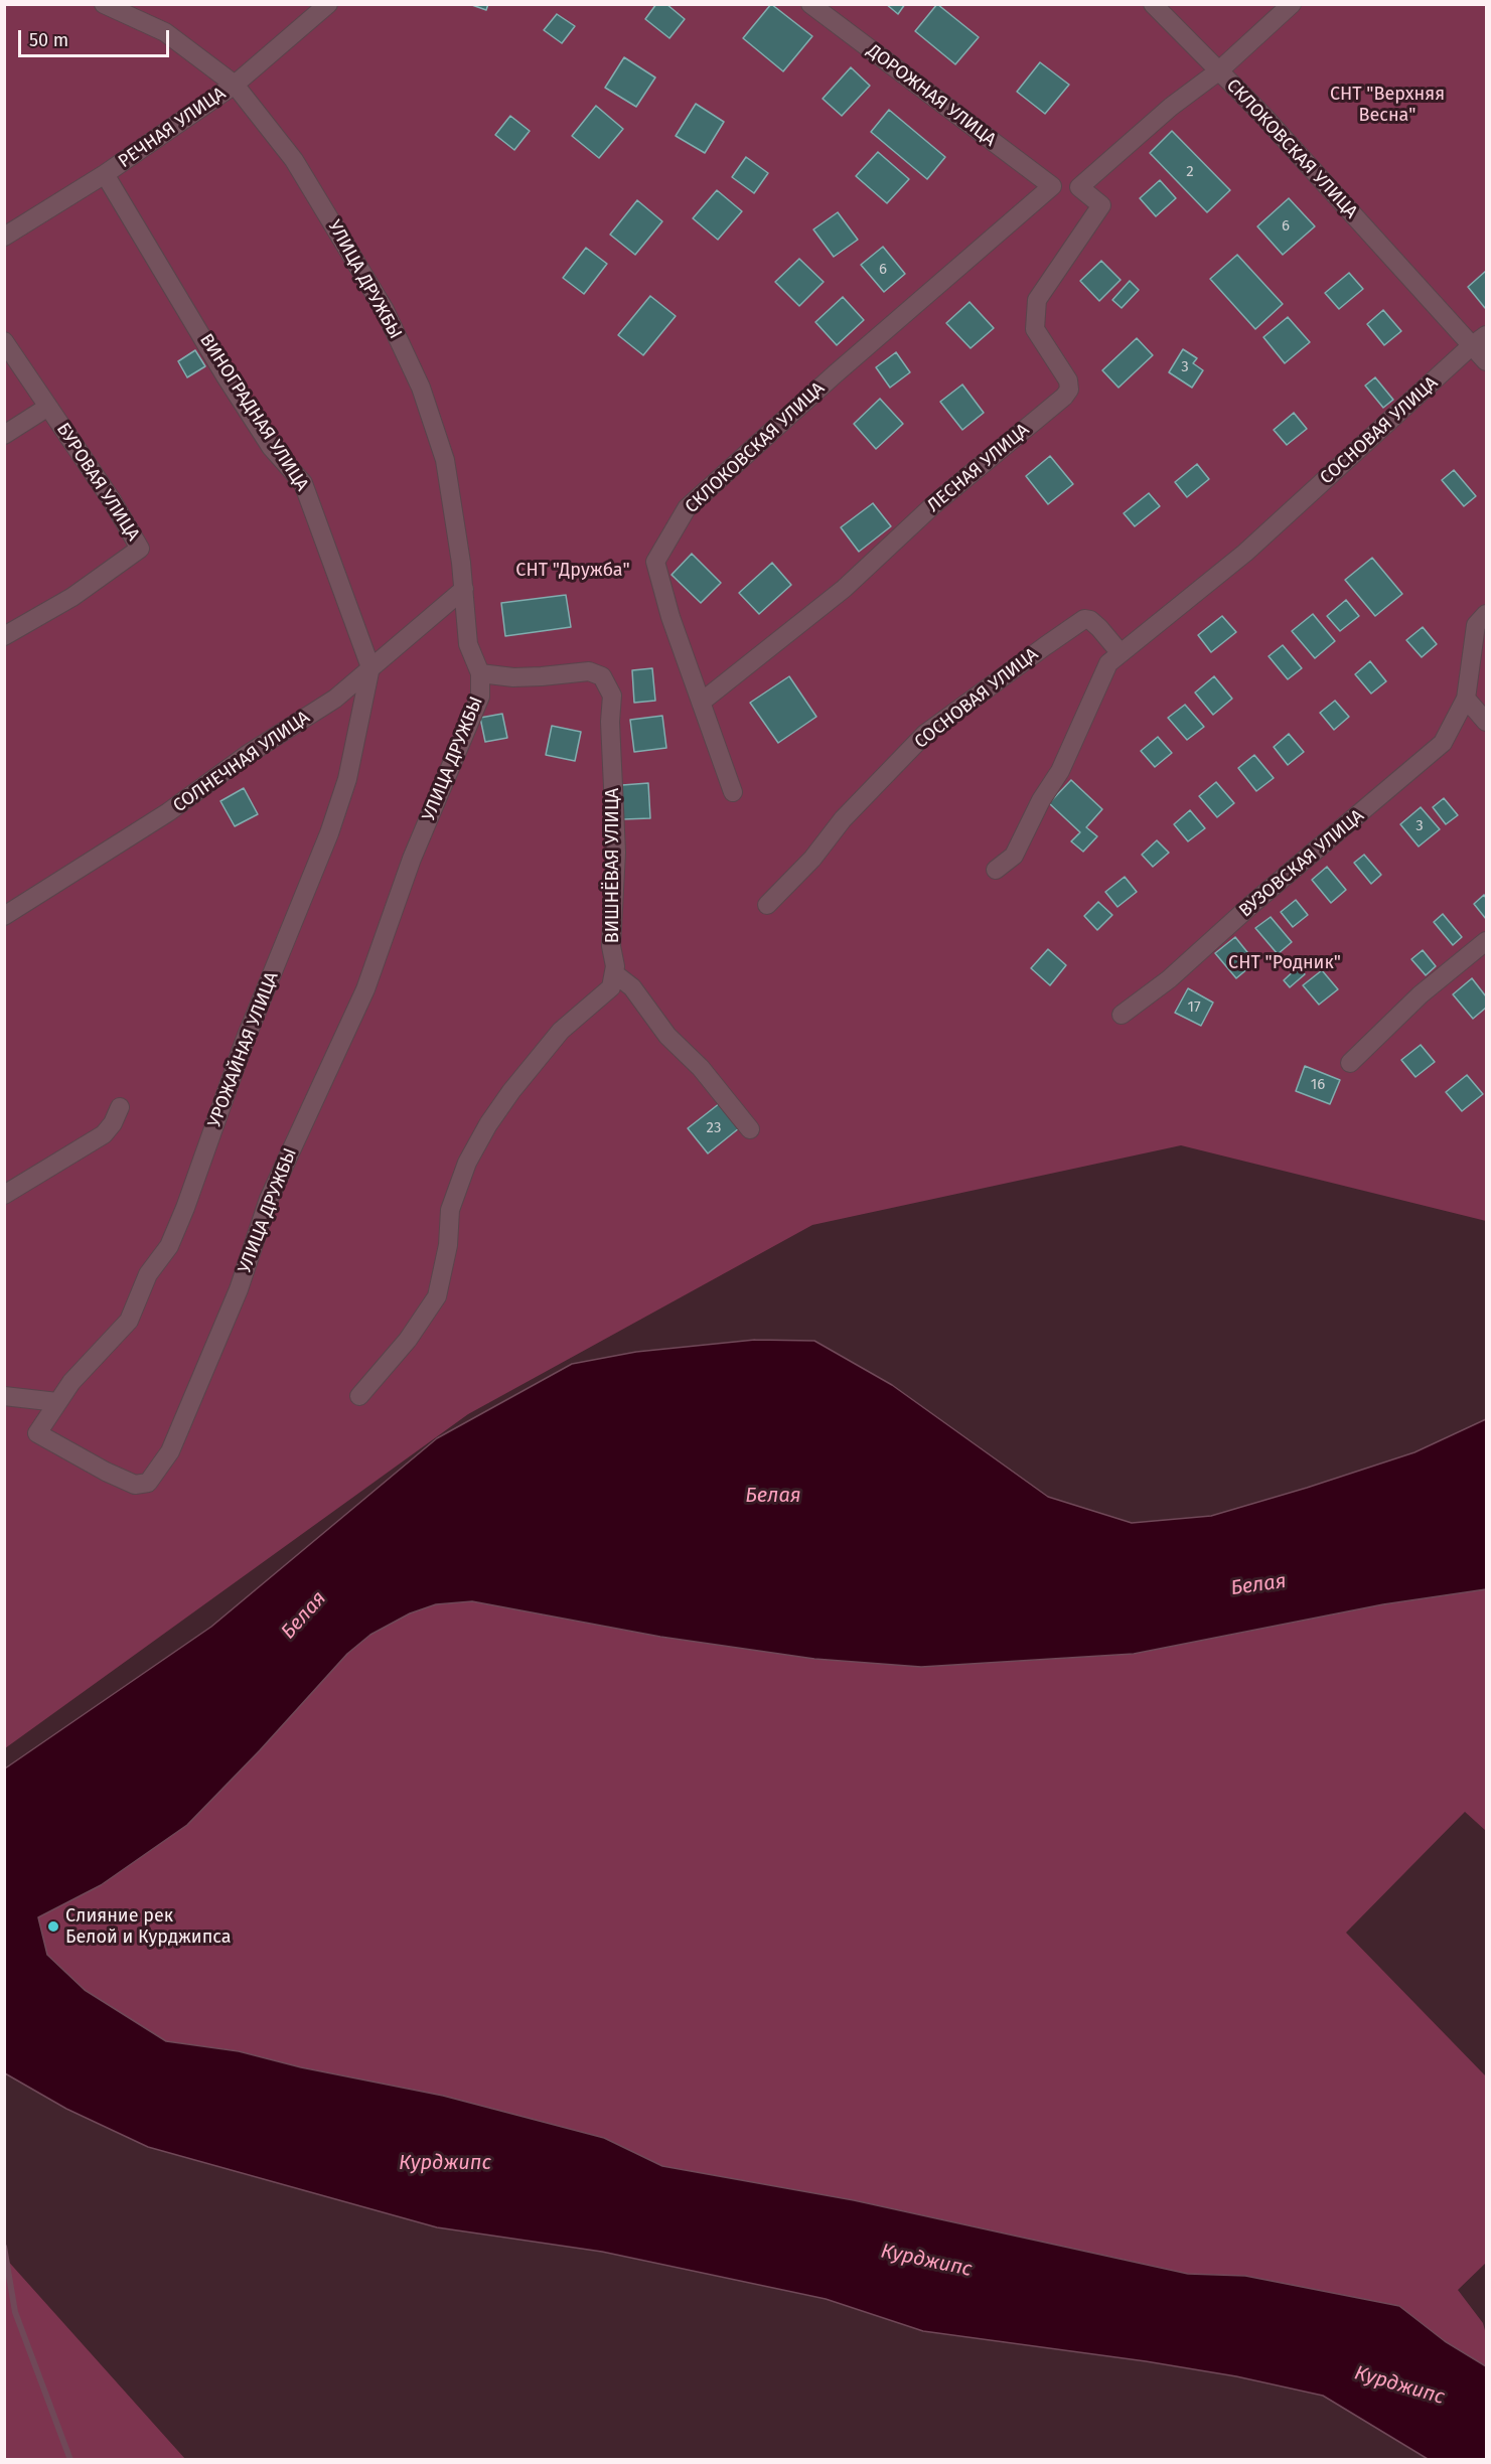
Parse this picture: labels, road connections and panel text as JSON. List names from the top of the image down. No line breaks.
{"streets":{"street":["ДОРОЖНАЯ УЛИЦА","РЕЧНАЯ УЛИЦА","СКЛОКОВСКАЯ УЛИЦА","УЛИЦА ДРУЖБЫ","ВИНОГРАДНАЯ УЛИЦА","СОСНОВАЯ УЛИЦА","ЛЕСНАЯ УЛИЦА","БУРОВАЯ УЛИЦА","СОЛНЕЧНАЯ УЛИЦА","ВУЗОВСКАЯ УЛИЦА","ВИШНЁВАЯ УЛИЦА","УРОЖАЙНАЯ УЛИЦА"]},"crossings":[["ДОРОЖНАЯ УЛИЦА","СКЛОКОВСКАЯ УЛИЦА"],["РЕЧНАЯ УЛИЦА","УЛИЦА ДРУЖБЫ"],["РЕЧНАЯ УЛИЦА","ВИНОГРАДНАЯ УЛИЦА"],["СКЛОКОВСКАЯ УЛИЦА","СОСНОВАЯ УЛИЦА"],["СКЛОКОВСКАЯ УЛИЦА","ЛЕСНАЯ УЛИЦА"],["УЛИЦА ДРУЖБЫ","СОЛНЕЧНАЯ УЛИЦА"],["УЛИЦА ДРУЖБЫ","ВИШНЁВАЯ УЛИЦА"],["УЛИЦА ДРУЖБЫ","УРОЖАЙНАЯ УЛИЦА"],["ВИНОГРАДНАЯ УЛИЦА","СОЛНЕЧНАЯ УЛИЦА"],["ВИНОГРАДНАЯ УЛИЦА","УРОЖАЙНАЯ УЛИЦА"],["СОЛНЕЧНАЯ УЛИЦА","УРОЖАЙНАЯ УЛИЦА"]],"water":["Белая","Курджипс"],"parks":["СНТ \"Верхняя Весна\"","СНТ \"Дружба\"","СНТ \"Родник\""],"places":["Слияние рек Белой и Курджипса"],"house_numbers":["2","6","6","3","3","17","16","23"],"scale_bar":"50 m"}
